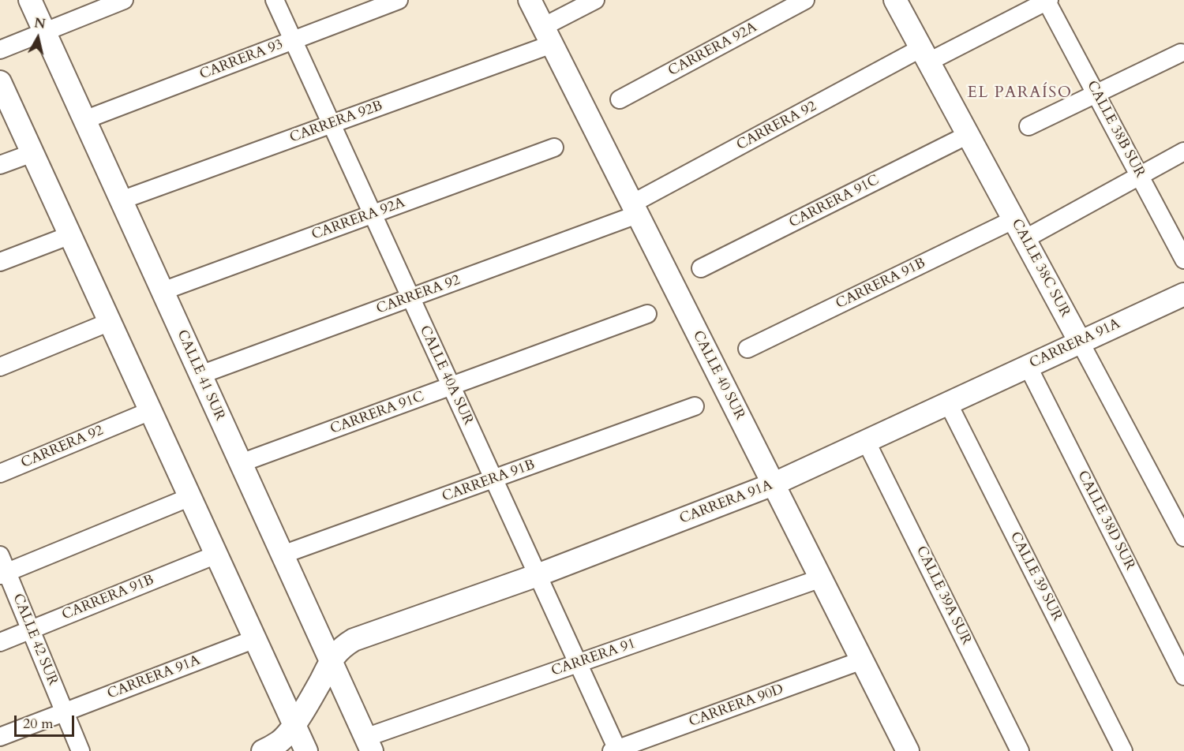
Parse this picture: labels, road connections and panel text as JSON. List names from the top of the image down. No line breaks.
{"streets":{"street":["CARRERA 92A","CARRERA 93","CARRERA 92B","CARRERA 92","CALLE 38B SUR","CARRERA 91C","CALLE 38C SUR","CARRERA 91B","CARRERA 91A","CALLE 41 SUR","CALLE 40A SUR","CALLE 40 SUR","CALLE 38D SUR","CALLE 39 SUR","CALLE 39A SUR","CALLE 42 SUR","CARRERA 91","CARRERA 90D"]},"crossings":[["CARRERA 92A","CALLE 41 SUR"],["CARRERA 92A","CALLE 40A SUR"],["CARRERA 93","CALLE 41 SUR"],["CARRERA 93","CALLE 40A SUR"],["CARRERA 92B","CALLE 41 SUR"],["CARRERA 92B","CALLE 40A SUR"],["CARRERA 92B","CALLE 40 SUR"],["CARRERA 92","CALLE 38B SUR"],["CARRERA 92","CALLE 38C SUR"],["CARRERA 92","CALLE 41 SUR"],["CARRERA 92","CALLE 40A SUR"],["CARRERA 92","CALLE 40 SUR"],["CARRERA 91C","CALLE 38C SUR"],["CARRERA 91C","CALLE 41 SUR"],["CARRERA 91C","CALLE 40A SUR"],["CALLE 38C SUR","CARRERA 91B"],["CALLE 38C SUR","CARRERA 91A"],["CARRERA 91B","CALLE 41 SUR"],["CARRERA 91B","CALLE 40A SUR"],["CARRERA 91B","CALLE 42 SUR"],["CARRERA 91A","CALLE 41 SUR"],["CARRERA 91A","CALLE 40A SUR"],["CARRERA 91A","CALLE 40 SUR"],["CARRERA 91A","CALLE 38D SUR"],["CARRERA 91A","CALLE 39 SUR"],["CARRERA 91A","CALLE 39A SUR"],["CARRERA 91A","CALLE 42 SUR"],["CALLE 41 SUR","CARRERA 91"],["CALLE 40A SUR","CARRERA 91"],["CALLE 40A SUR","CARRERA 90D"],["CALLE 40 SUR","CARRERA 91"],["CALLE 40 SUR","CARRERA 90D"]],"districts":["EL PARAÍSO"],"scale_bar":"20 m","north":"top"}
